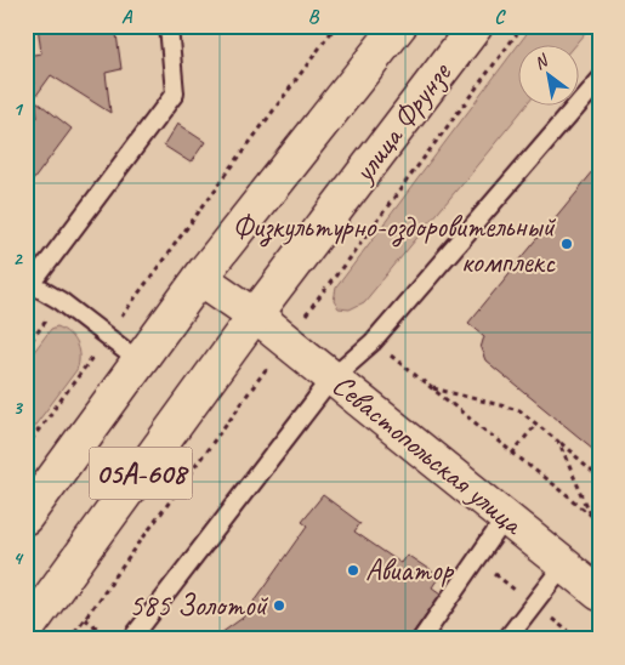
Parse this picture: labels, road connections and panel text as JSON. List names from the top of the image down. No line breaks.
{"streets":{"main road":["улица Фрунзе","Севастопольская улица","05А-608"]},"crossings":[["улица Фрунзе","Севастопольская улица"]],"places":["Физкультурно-оздоровительный комплекс","Авиатор","585 Золотой"],"north":"top left","grid":{"columns":["A","B","C"],"rows":["1","2","3","4"]}}
